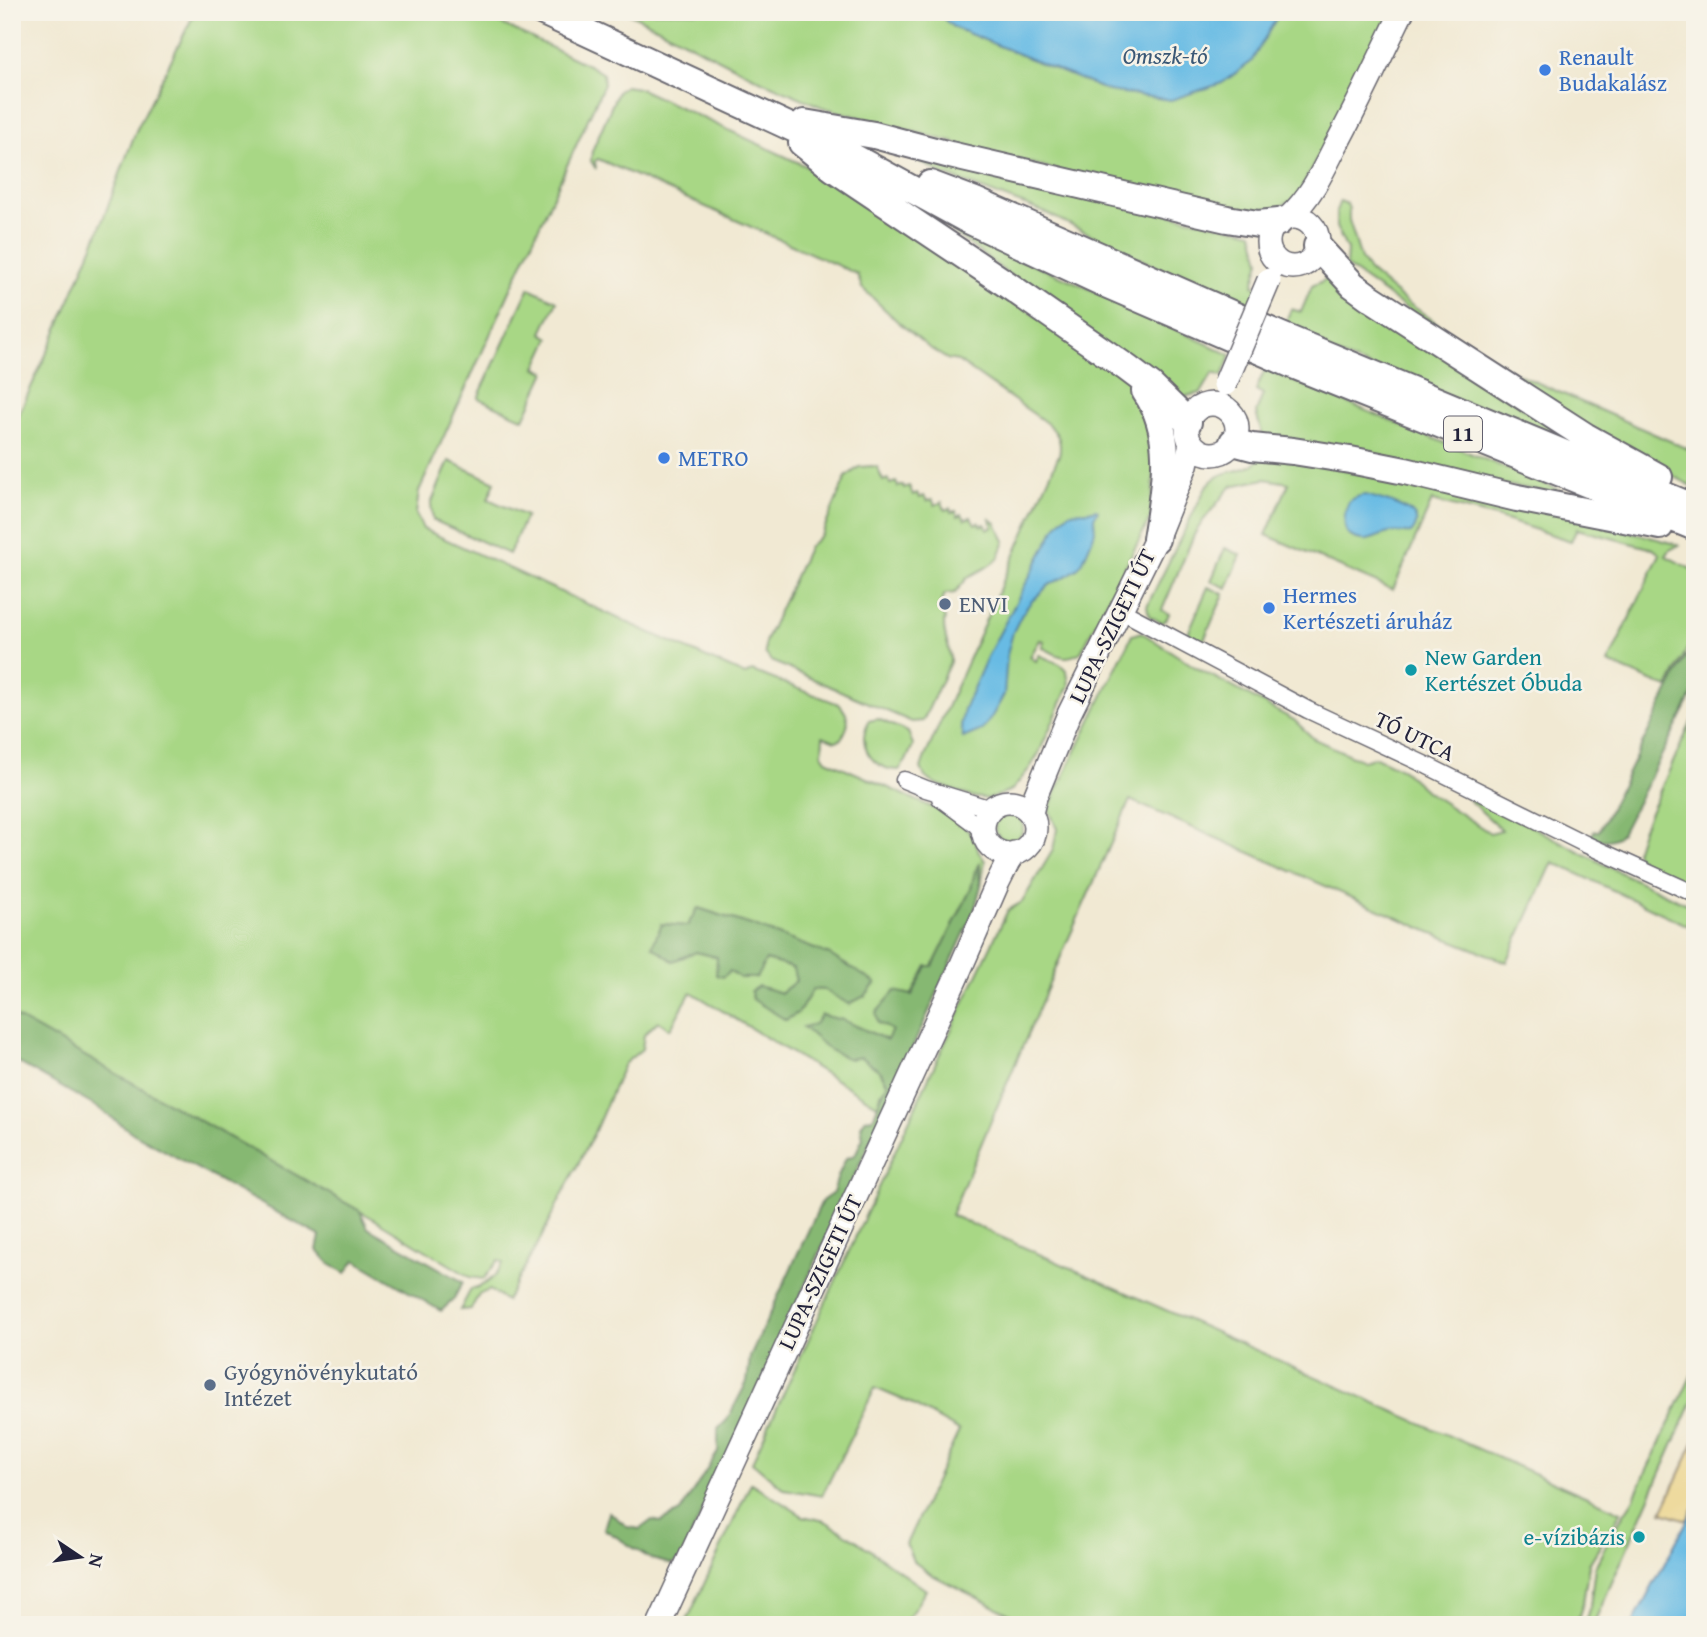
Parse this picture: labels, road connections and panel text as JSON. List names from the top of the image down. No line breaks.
{"streets":{"main road":["11"],"street":["LUPA-SZIGETI ÚT","TÓ UTCA"]},"crossings":[["LUPA-SZIGETI ÚT","TÓ UTCA"]],"water":["Omszk-tó"],"places":["Renault Budakalász","METRO","ENVI","Hermes Kertészeti áruház","New Garden Kertészet Óbuda","Gyógynövénykutató Intézet","e-vízibázis"],"north":"right"}
